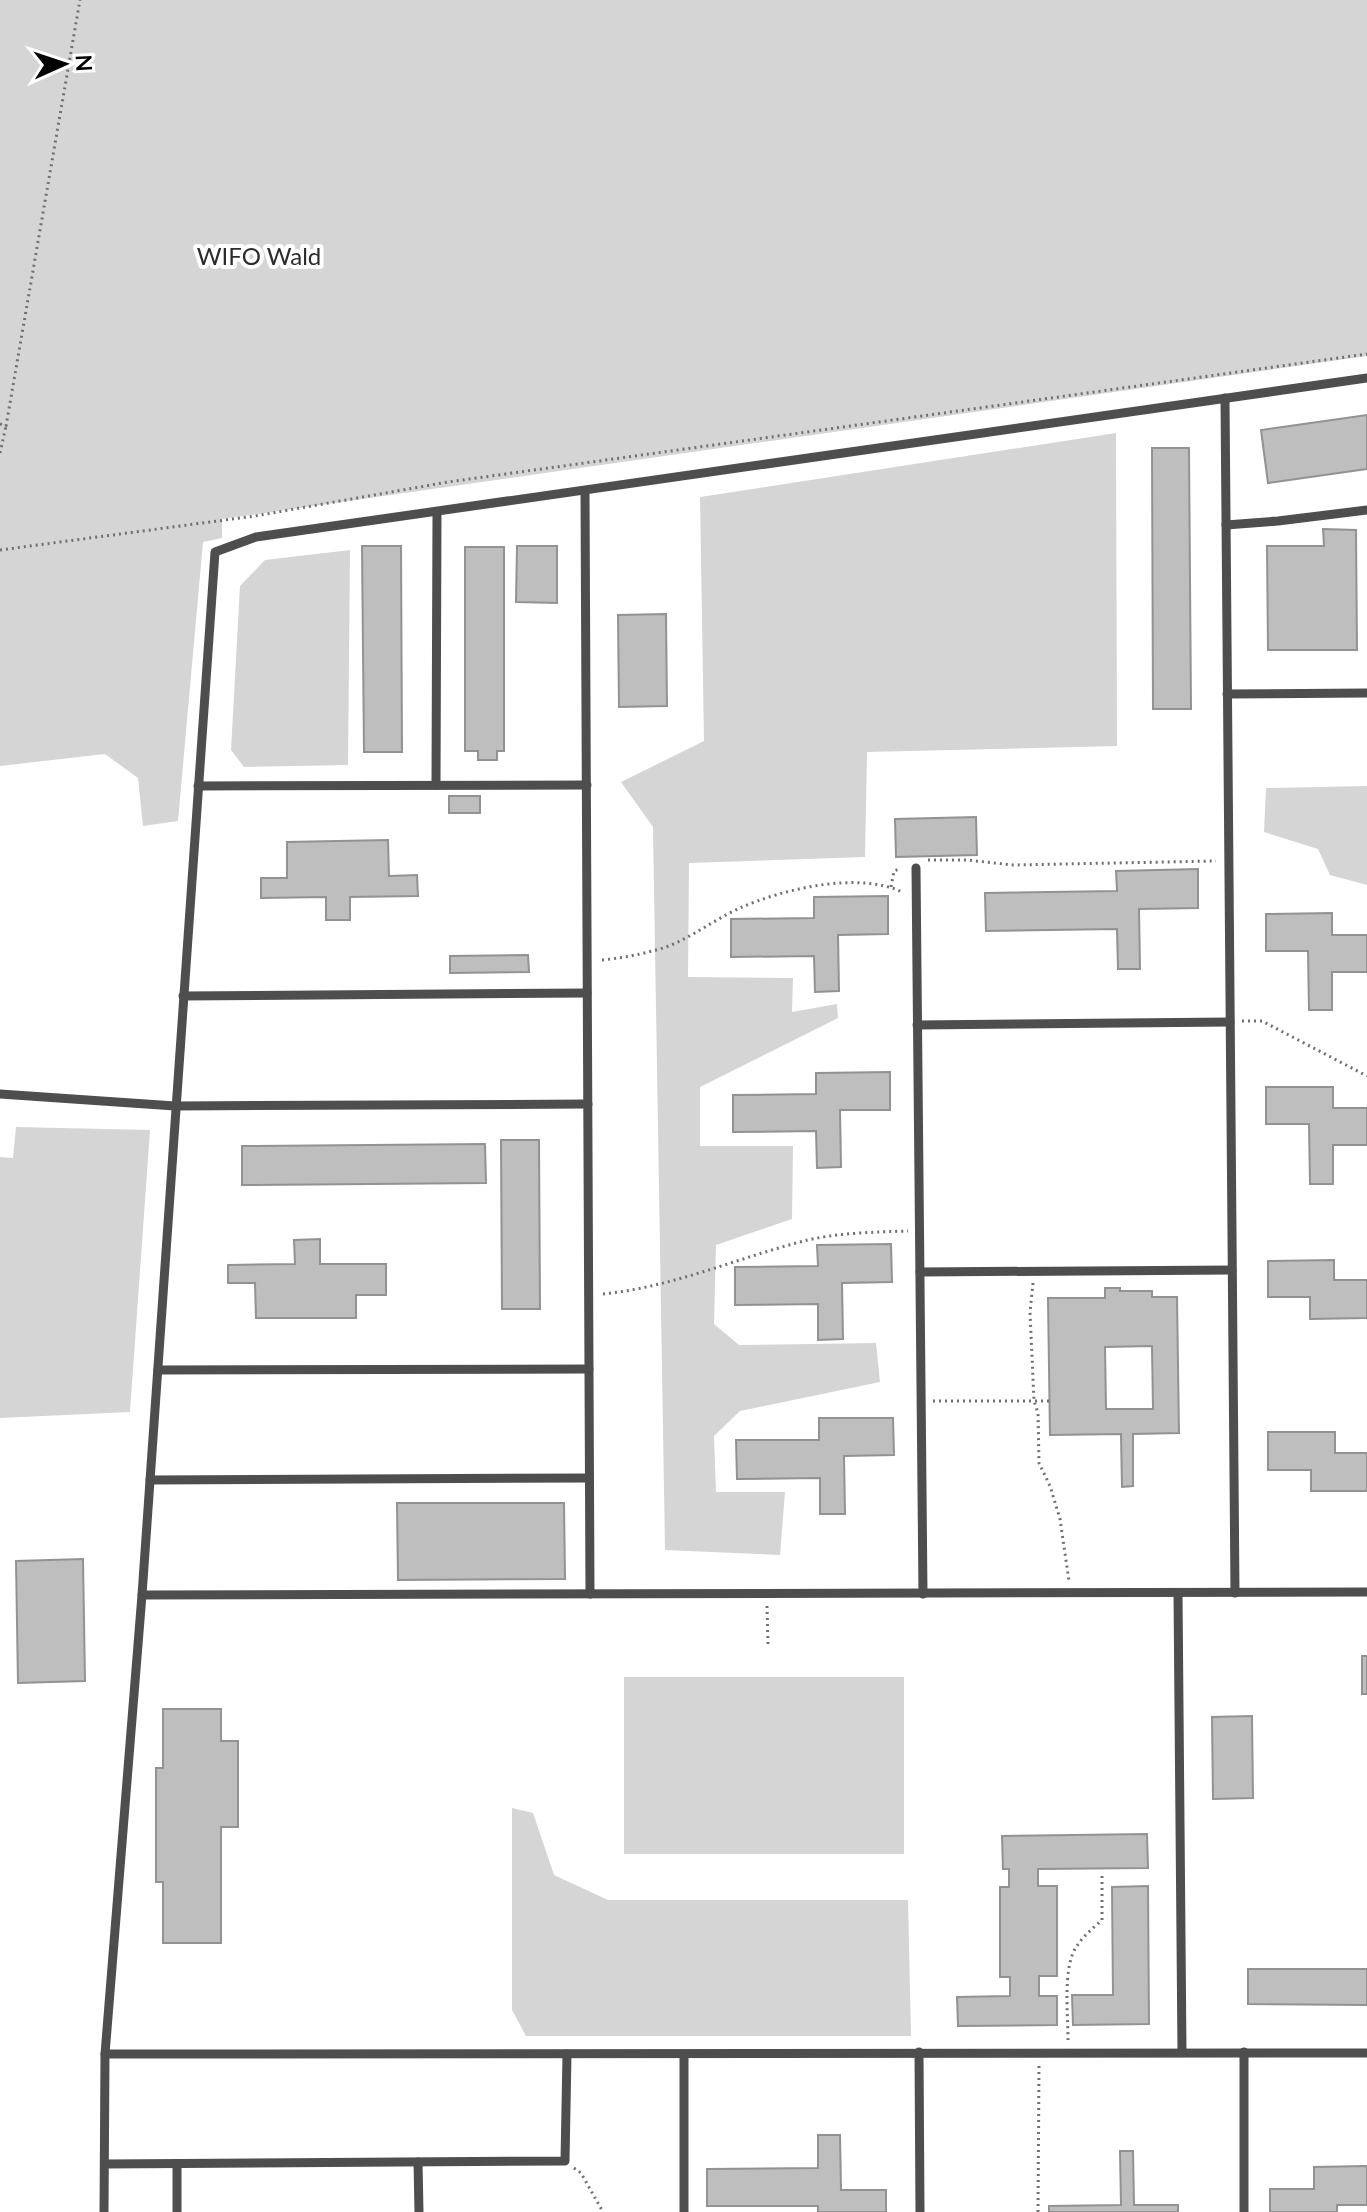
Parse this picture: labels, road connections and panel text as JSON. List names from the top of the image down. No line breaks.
{"parks":["WIFO Wald"],"north":"right"}
